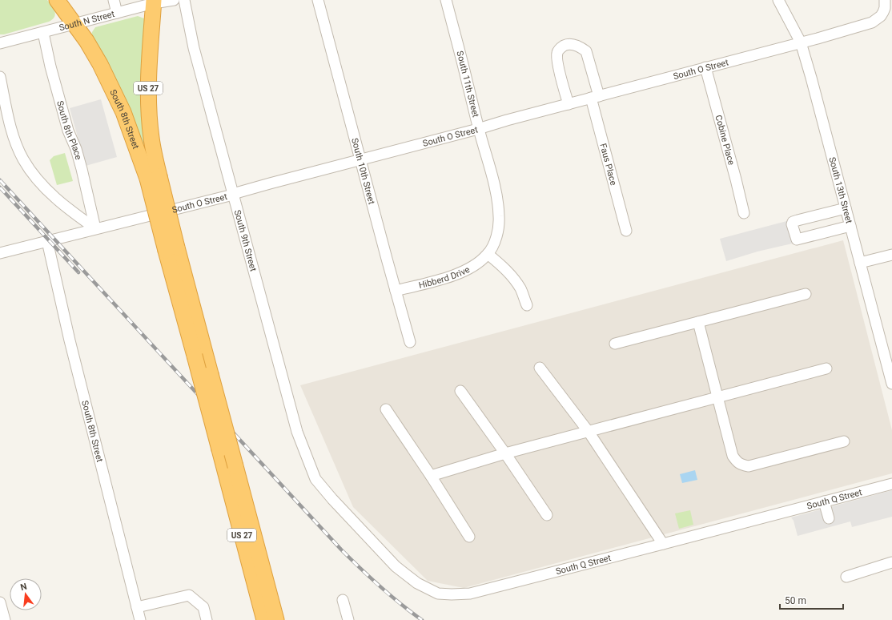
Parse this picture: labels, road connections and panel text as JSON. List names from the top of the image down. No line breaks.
{"streets":{"highway":["US 27","South 8th Street"],"street":["South N Street","South O Street","South 11th Street","South 8th Place","Cobine Place","Faus Place","South 10th Street","South 13th Street","South 9th Street","Hibberd Drive","South Q Street"]},"crossings":[["South N Street","US 27"],["South N Street","South 8th Street"],["South N Street","South 8th Place"],["South O Street","South 11th Street"],["South O Street","South 8th Street"],["South O Street","South 8th Place"],["South O Street","Cobine Place"],["South O Street","Faus Place"],["South O Street","South 10th Street"],["South O Street","South 13th Street"],["South O Street","South 9th Street"],["South 11th Street","Hibberd Drive"],["US 27","South 8th Street"],["South 10th Street","Hibberd Drive"],["South 9th Street","South Q Street"]],"scale_bar":"50 m","north":"top"}
